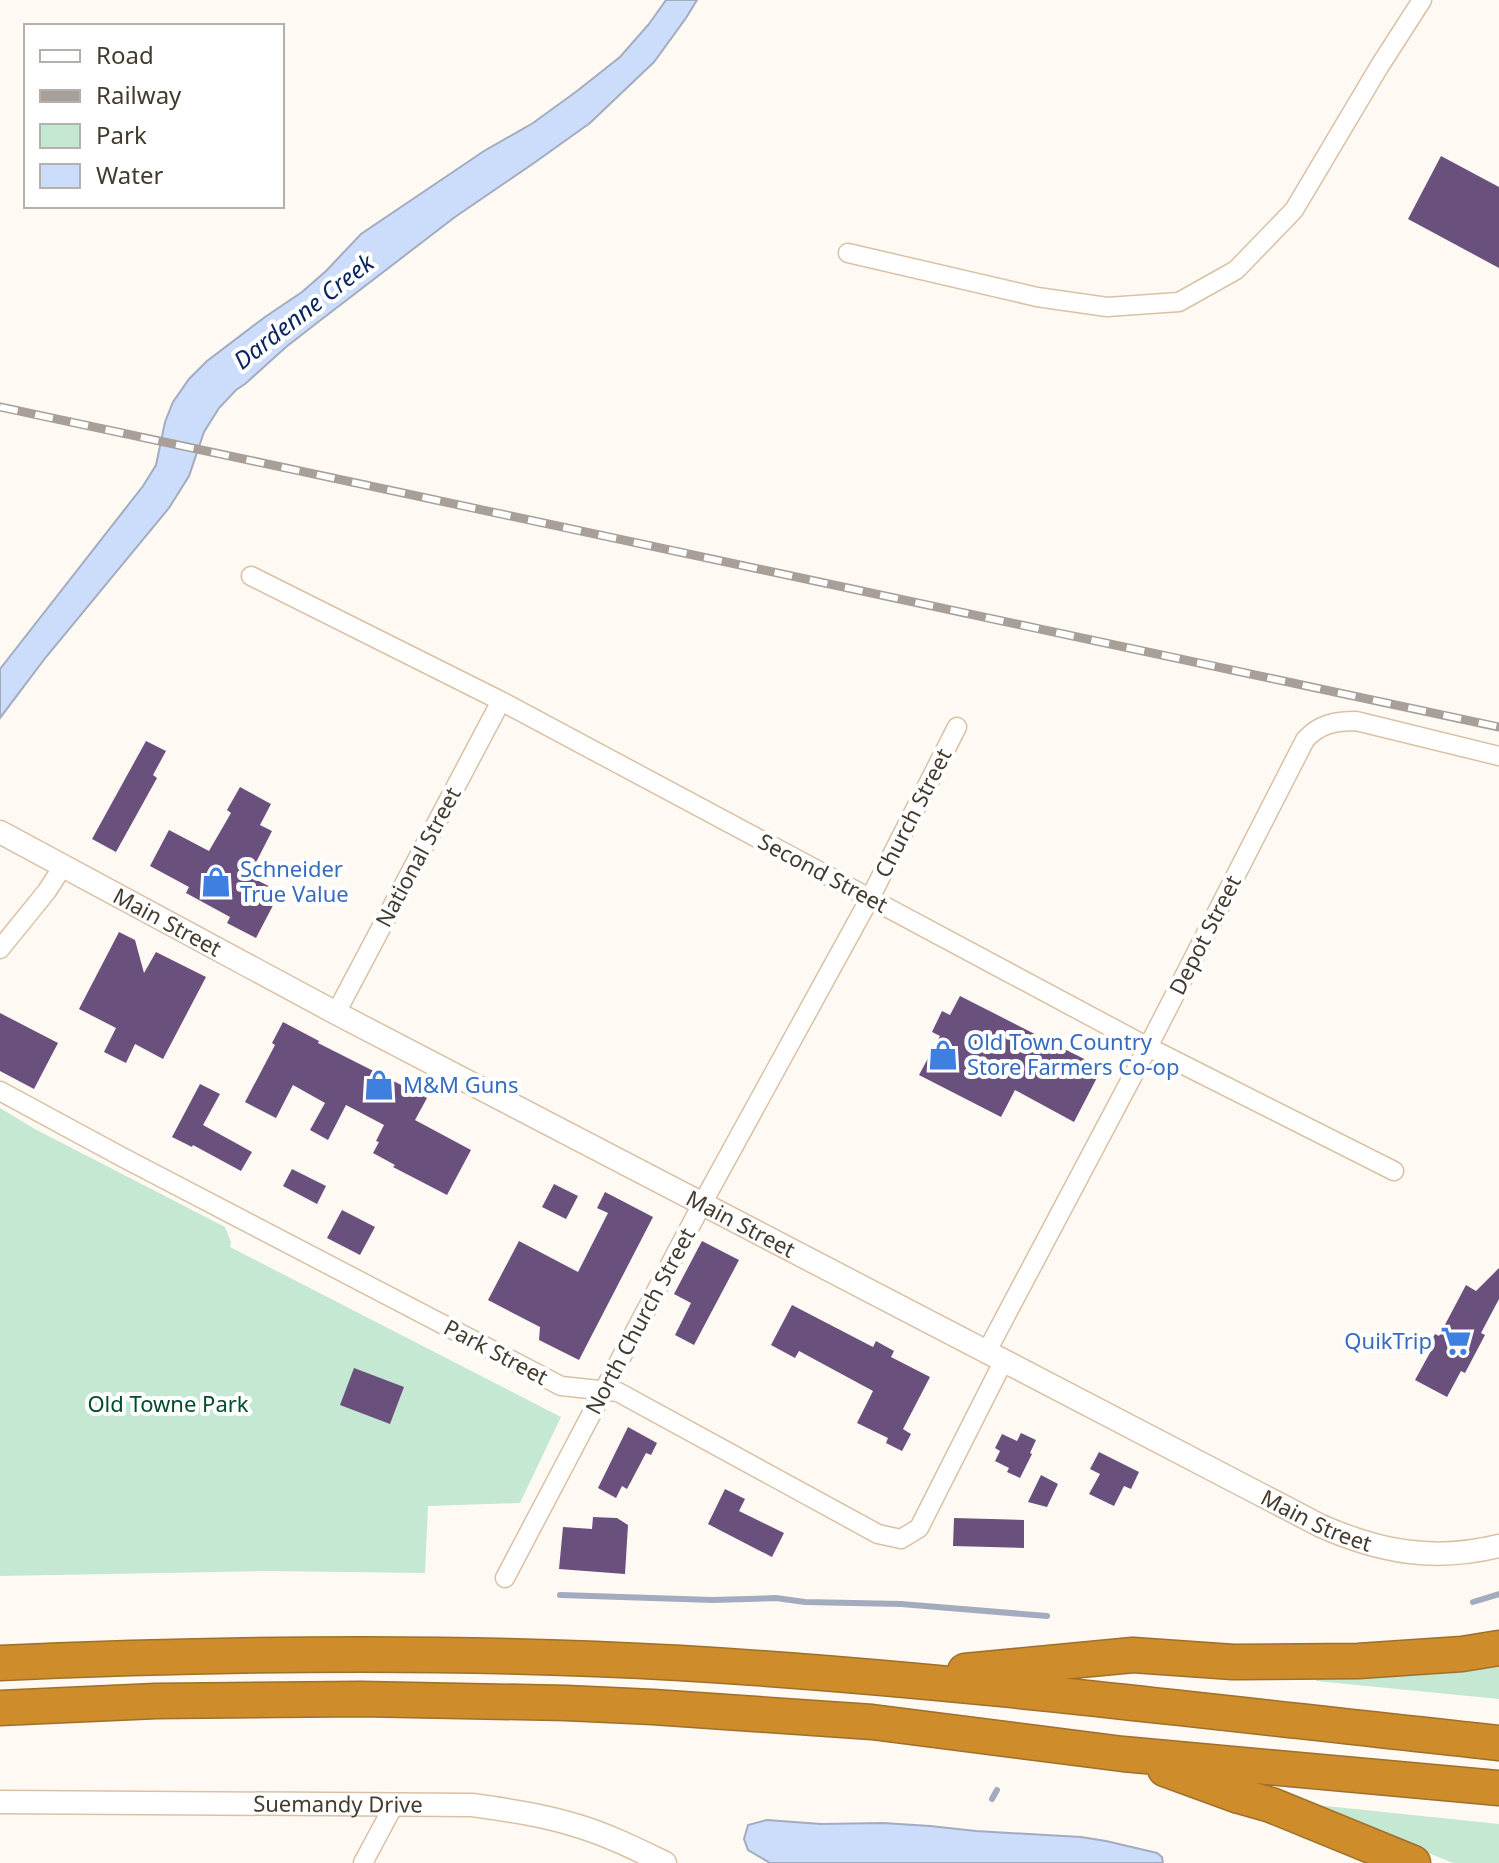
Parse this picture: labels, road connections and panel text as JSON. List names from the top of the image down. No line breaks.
{"streets":{"street":["Church Street","National Street","Second Street","Main Street","Depot Street","North Church Street","Park Street","Suemandy Drive"]},"crossings":[["Church Street","Second Street"],["Church Street","North Church Street"],["National Street","Second Street"],["National Street","Main Street"],["Second Street","Depot Street"],["Second Street","North Church Street"],["Main Street","Depot Street"],["Main Street","North Church Street"],["Main Street","Park Street"],["Depot Street","Park Street"],["North Church Street","Park Street"]],"water":["Dardenne Creek"],"parks":["Old Towne Park"],"places":{"shop":["Schneider True Value","Old Town Country Store Farmers Co-op","M&M Guns"],"supermarket":["QuikTrip"]},"legend":["Road","Railway","Park","Water"]}
